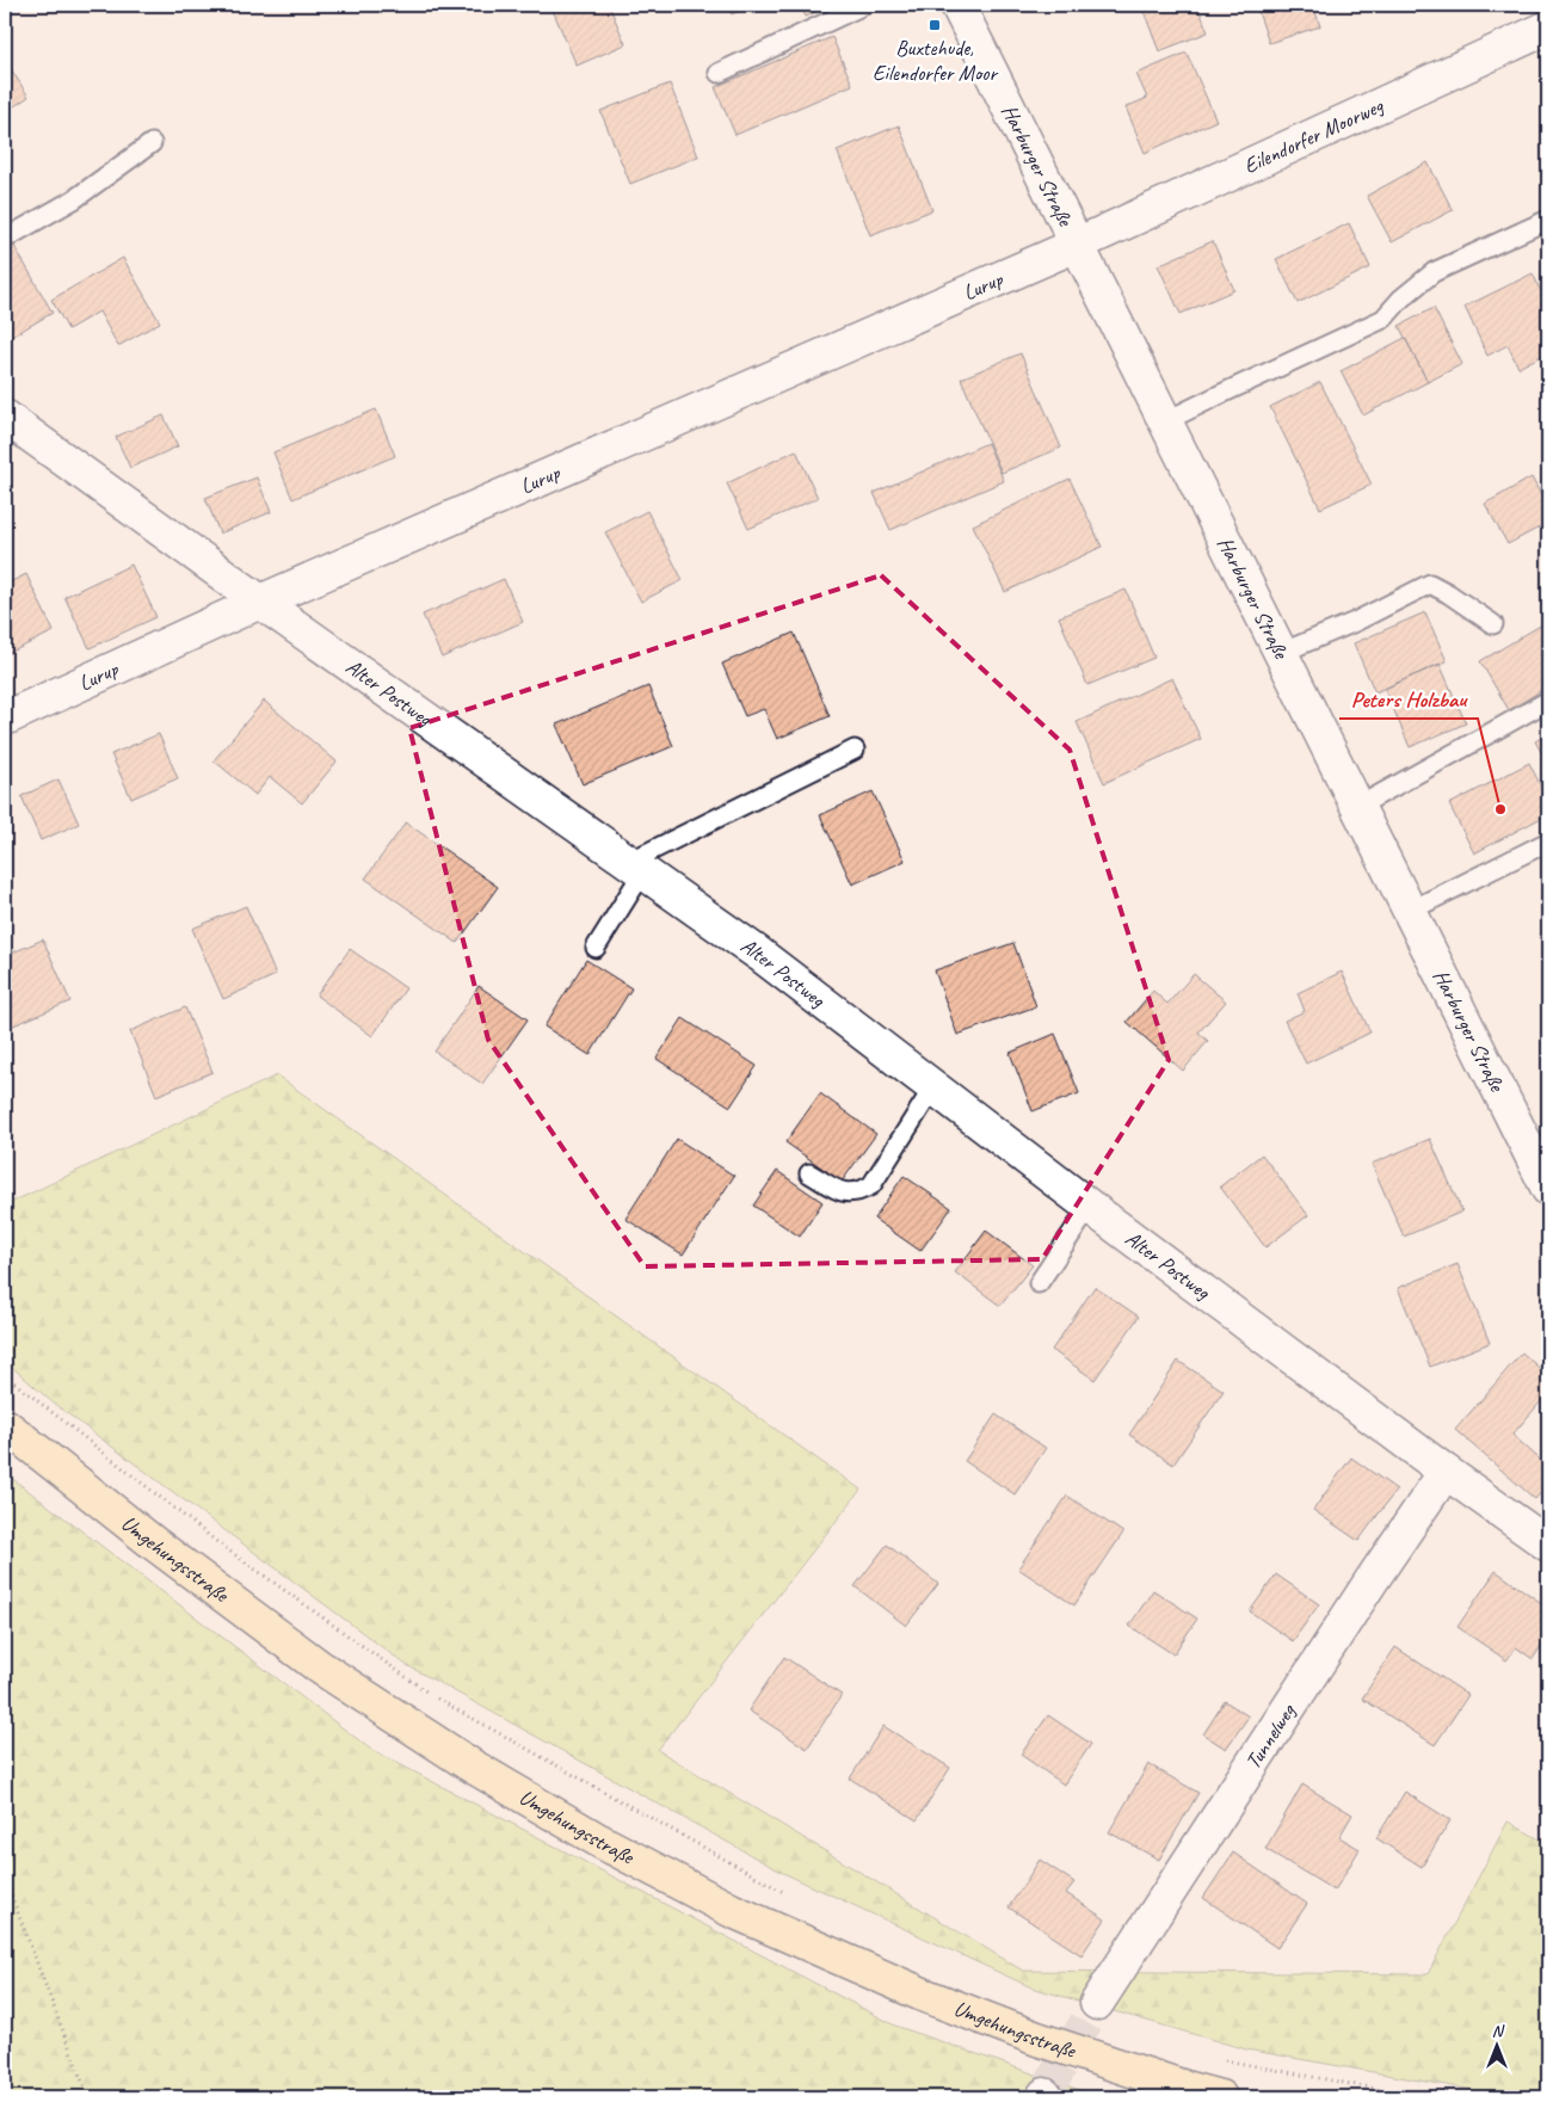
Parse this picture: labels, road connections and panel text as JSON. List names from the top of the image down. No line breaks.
{"streets":{"main road":["Umgehungsstraße"],"street":["Eilendorfer Moorweg","Harburger Straße","Lurup","Alter Postweg","Tunnelweg"]},"crossings":[["Eilendorfer Moorweg","Harburger Straße"],["Eilendorfer Moorweg","Lurup"],["Harburger Straße","Lurup"],["Lurup","Alter Postweg"],["Alter Postweg","Tunnelweg"]],"places":{"transit":["Buxtehude, Eilendorfer Moor"],"other":["Peters Holzbau"]},"north":"top"}
